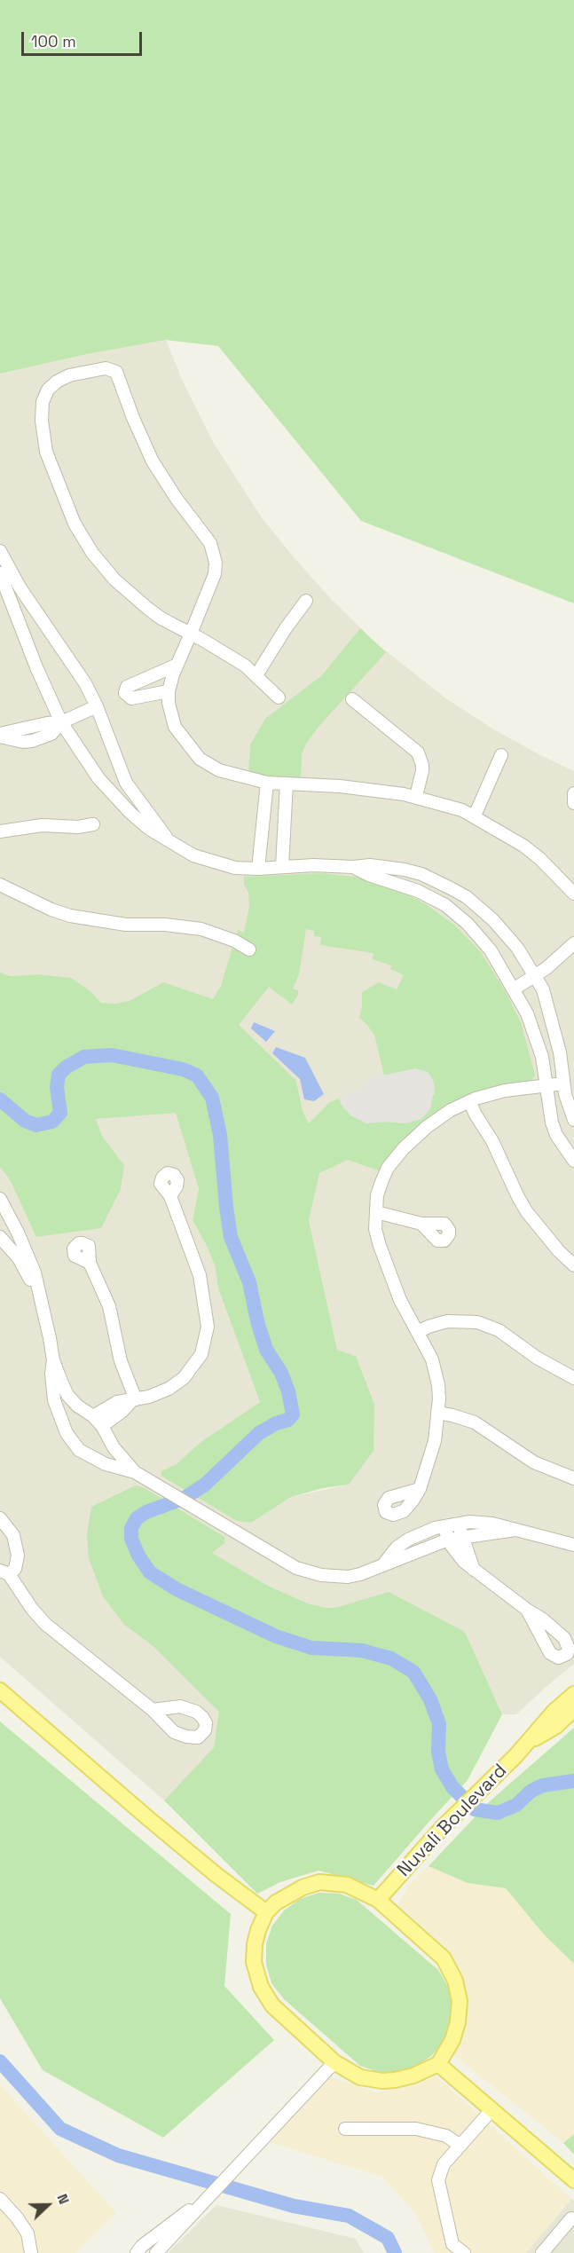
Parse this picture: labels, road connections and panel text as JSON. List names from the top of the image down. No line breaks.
{"streets":{"main road":["Nuvali Boulevard"]},"scale_bar":"100 m","north":"right"}
